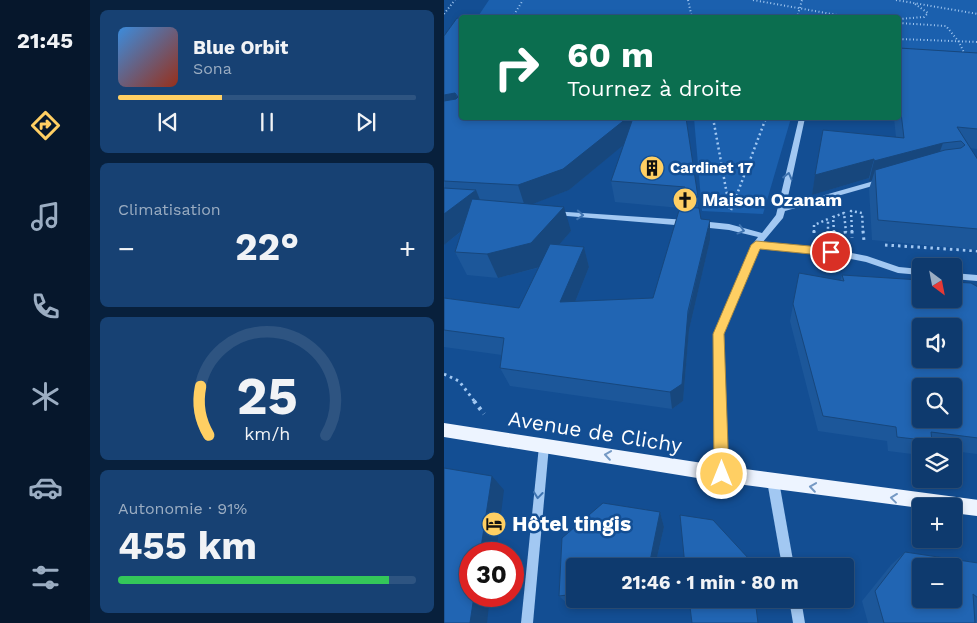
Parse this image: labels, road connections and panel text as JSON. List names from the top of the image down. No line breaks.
{"streets":{"main road":["Avenue de Clichy"]},"one_way":["Avenue de Clichy"],"places":{"building":["Cardinet 17"],"church":["Maison Ozanam"],"hotel":["Hôtel tingis"]},"north":"bottom right","page":{"tabs":"21:45","turn":["60 m","Tournez à droite"],"song":["Blue Orbit","Sona"],"tile":["Climatisation",["Autonomie · 91%","455 km"]],"heat":["−","22°","+"],"map_buttons":["+","−"],"limit":"30","trip":"21:46 · 1 min · 80 m","gauge":["25","km/h"]}}
